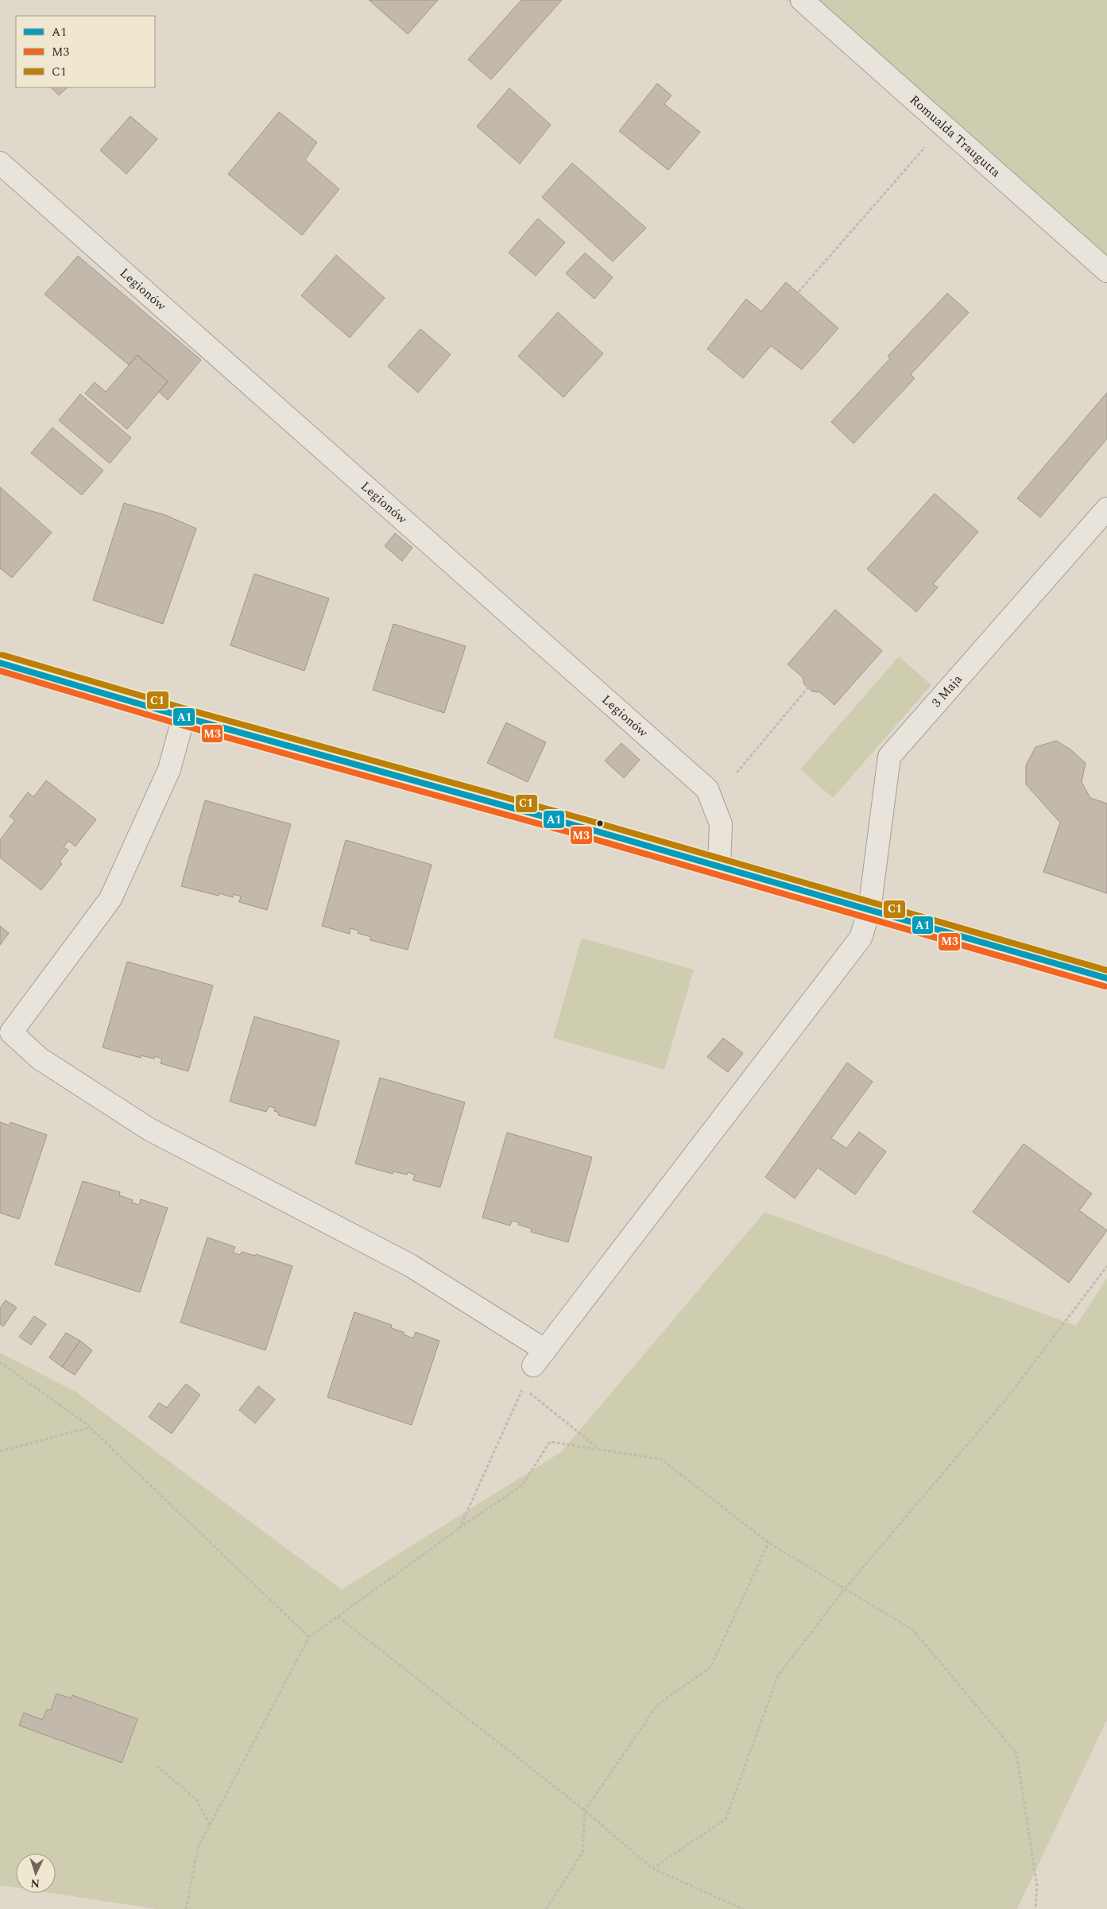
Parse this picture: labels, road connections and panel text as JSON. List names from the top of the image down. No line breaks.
{"streets":{"street":["Romualda Traugutta","Legionów","3 Maja"]},"lines":["transit line C1","transit line A1","transit line M3"],"legend":["A1","M3","C1"],"north":"bottom"}
